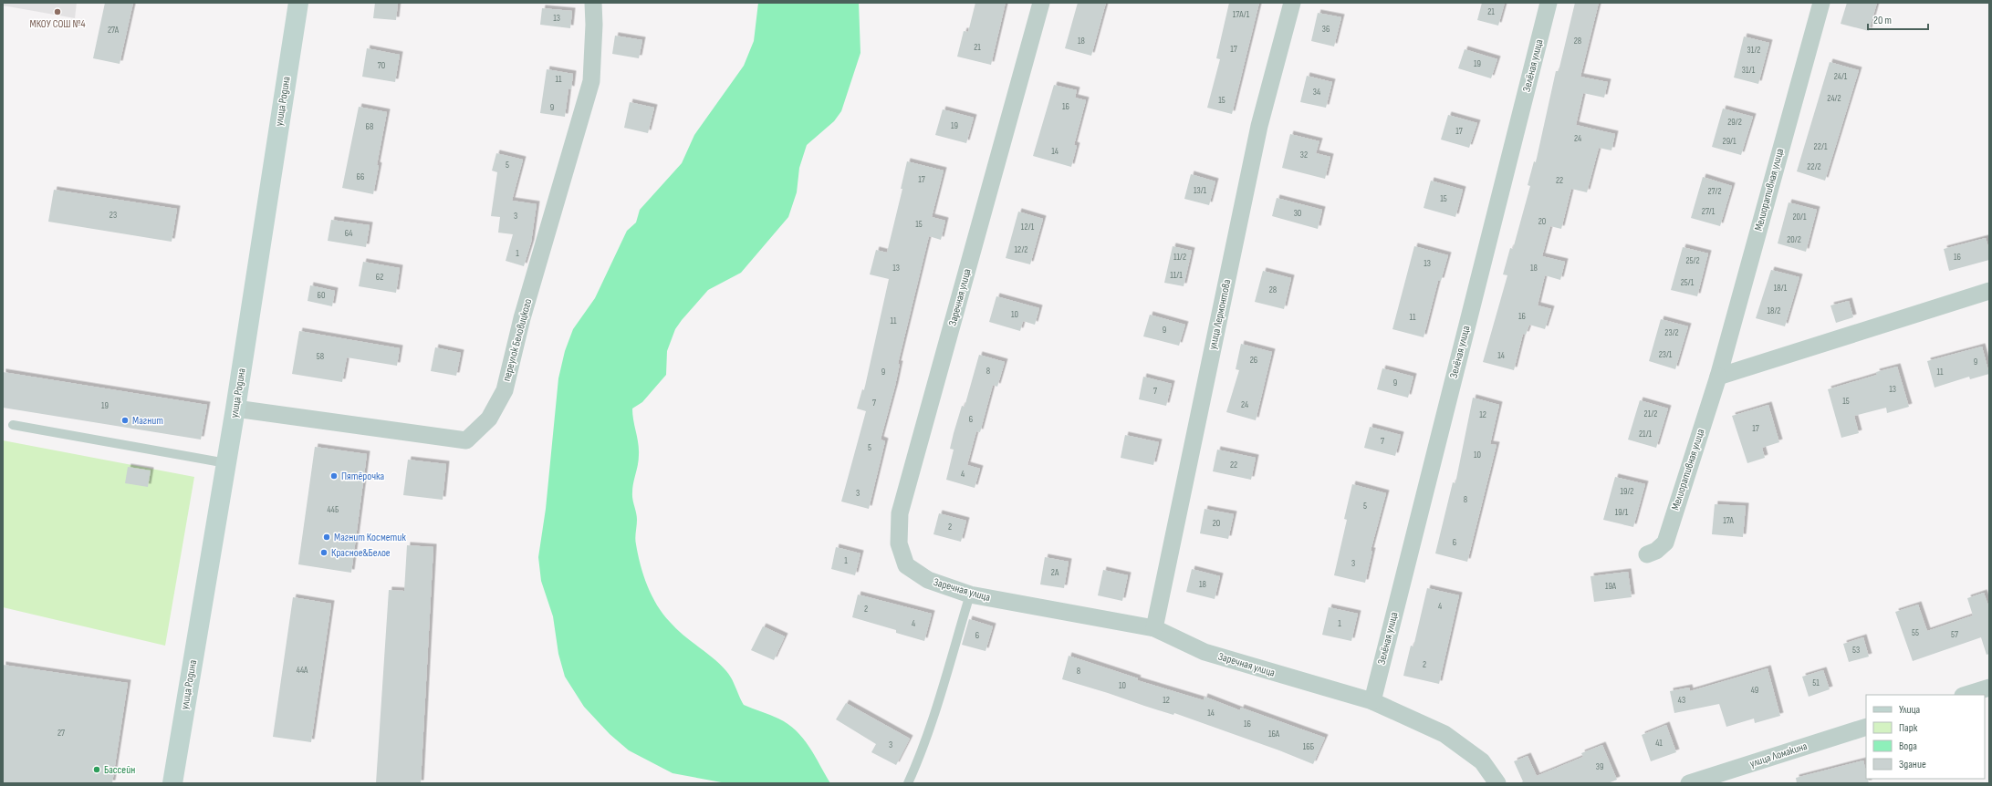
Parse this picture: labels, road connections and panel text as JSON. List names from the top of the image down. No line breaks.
{"streets":{"street":["Зелёная улица","улица Родина","Мелиоративная улица","Заречная улица","улица Лермонтова","переулок Беловицкого","улица Ломакина"]},"crossings":[["Зелёная улица","Заречная улица"],["улица Родина","переулок Беловицкого"],["Заречная улица","улица Лермонтова"]],"places":["МКОУ СОШ №4","Магнит","Пятёрочка","Магнит Косметик","Красное&Белое","Бассейн"],"house_numbers":["21","17А/1","13","36","27А","18","28","21","17","31/2","19","70","31/1","24/1","11","34","24/2","15","16","9","29/2","19","68","17","24","29/1","22/1","14","32","5","22/2","66","17","22","13/1","27/2","15","27/1","30","23","3","20/1","20","15","12/1","64","20/2","12/2","1","11/2","16","25/2","13","13","18","11/1","62","25/1","18/1","28","60","18/2","10","16","11","11","9","23/2","23/1","14","58","26","9","8","9","11","9","13","7","15","7","24","19","21/2","12","6","17","21/1","7","5","10","22","4","19/2","3","8","5","44Б","19/1","17А","20","2","6","1","3","2А","18","19А","4","2","4","1","55","57","6","53","2","44А","8","51","10","49","12","43","14","16","27","16А","41","3","16Б","39"],"legend":["Улица","Парк","Вода","Здание"],"scale_bar":"20 m"}
